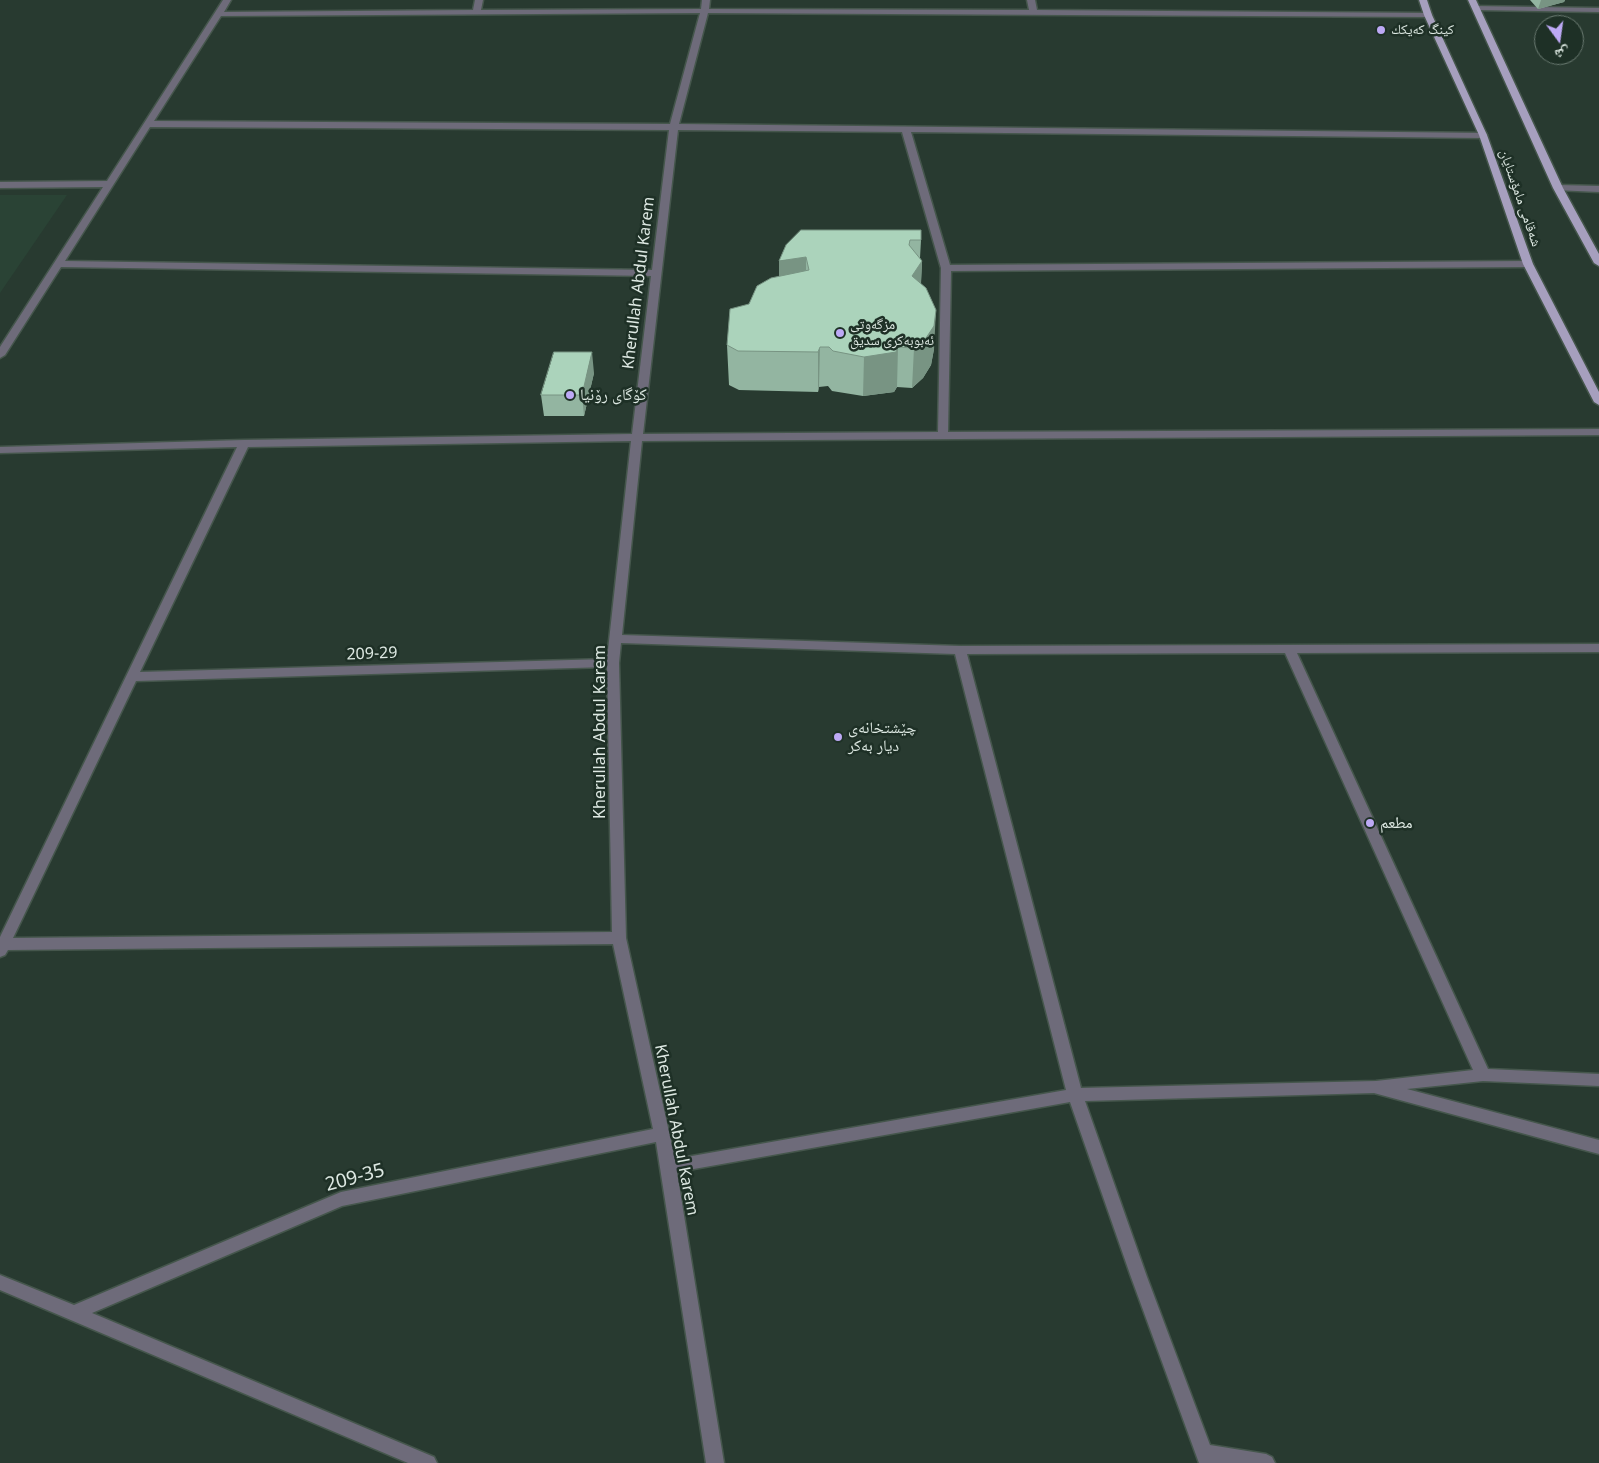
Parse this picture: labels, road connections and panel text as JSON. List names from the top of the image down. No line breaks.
{"streets":{"main road":["شەقامی مامۆستایان"],"street":["Kherullah Abdul Karem","209-29","209-35"]},"crossings":[["Kherullah Abdul Karem","209-29"],["Kherullah Abdul Karem","209-35"]],"places":["کينگ کەیکك","مزگەوتی ئەبوبەکری سدیق","کۆگای رۆنیا","چێشتخانەی دیار بەکر","مطعم"],"north":"bottom"}
